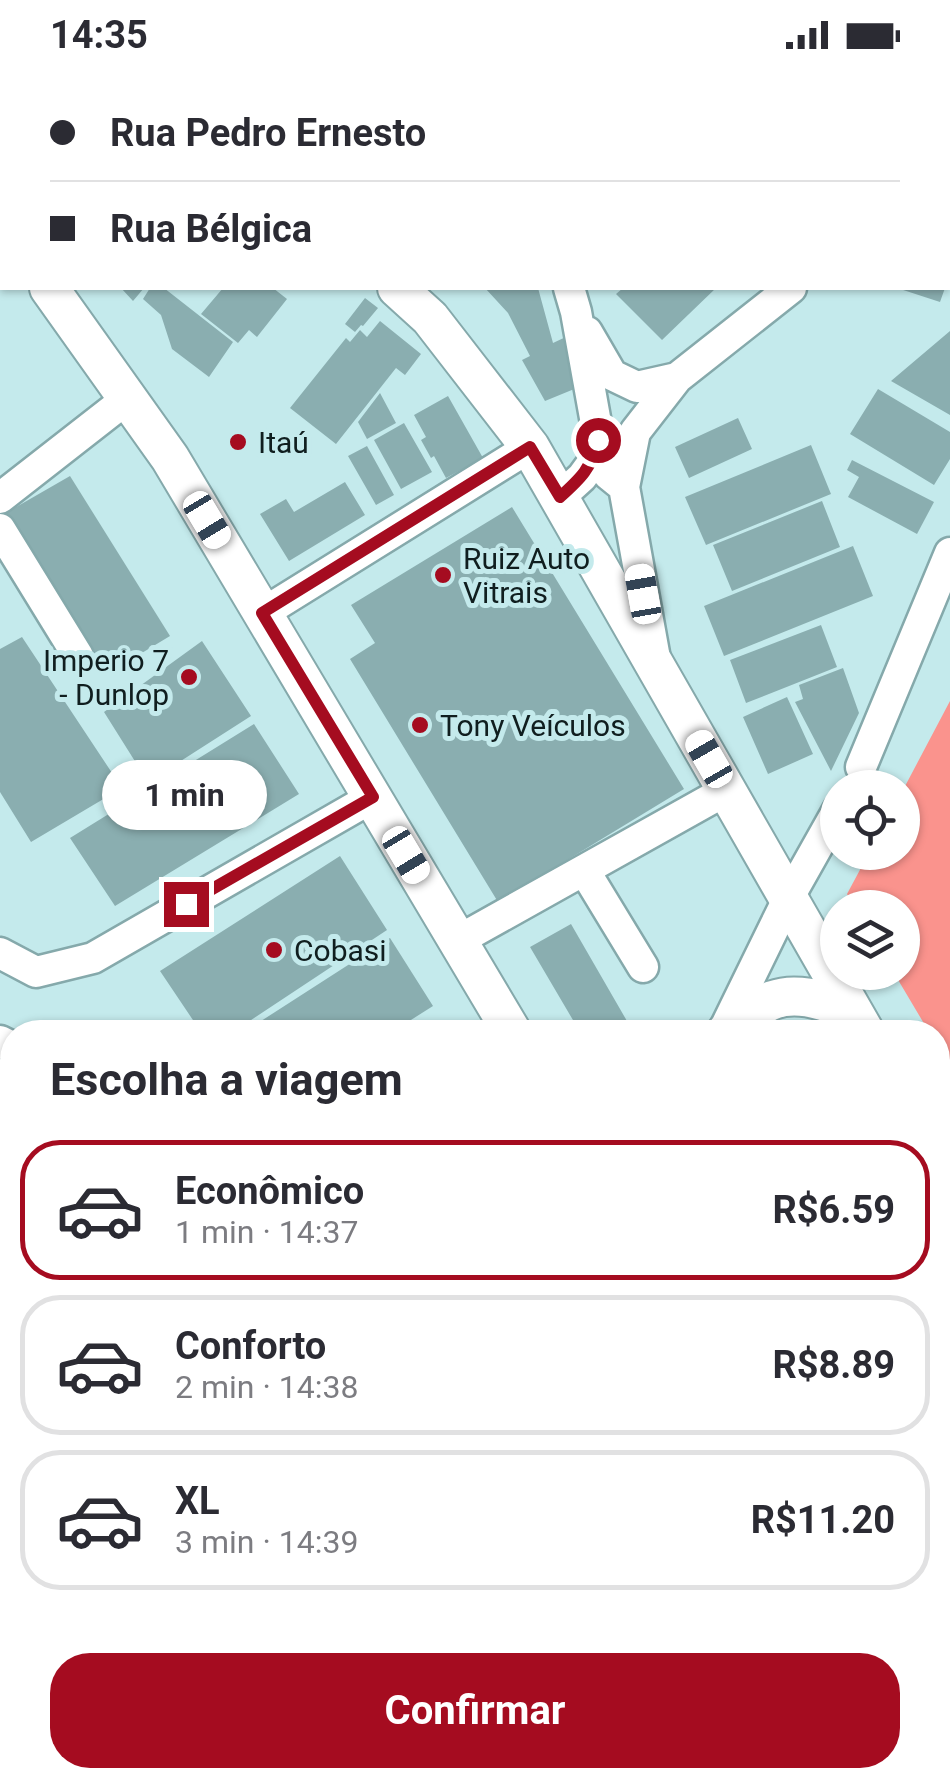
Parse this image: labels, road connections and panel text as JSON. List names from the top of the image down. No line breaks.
{"places":["Itaú","Ruiz Auto Vitrais","Imperio 7 - Dunlop","Tony Veículos","Cobasi"],"page":{"status":"14:35","banner":["Rua Pedro Ernesto","Rua Bélgica"],"bubble":"1 min","heading":"Escolha a viagem","list":[{"name":"Econômico","note":"1 min · 14:37","value":"R$6.59"},{"name":"Conforto","note":"2 min · 14:38","value":"R$8.89"},{"name":"XL","note":"3 min · 14:39","value":"R$11.20"}],"buttons":"Confirmar"}}
